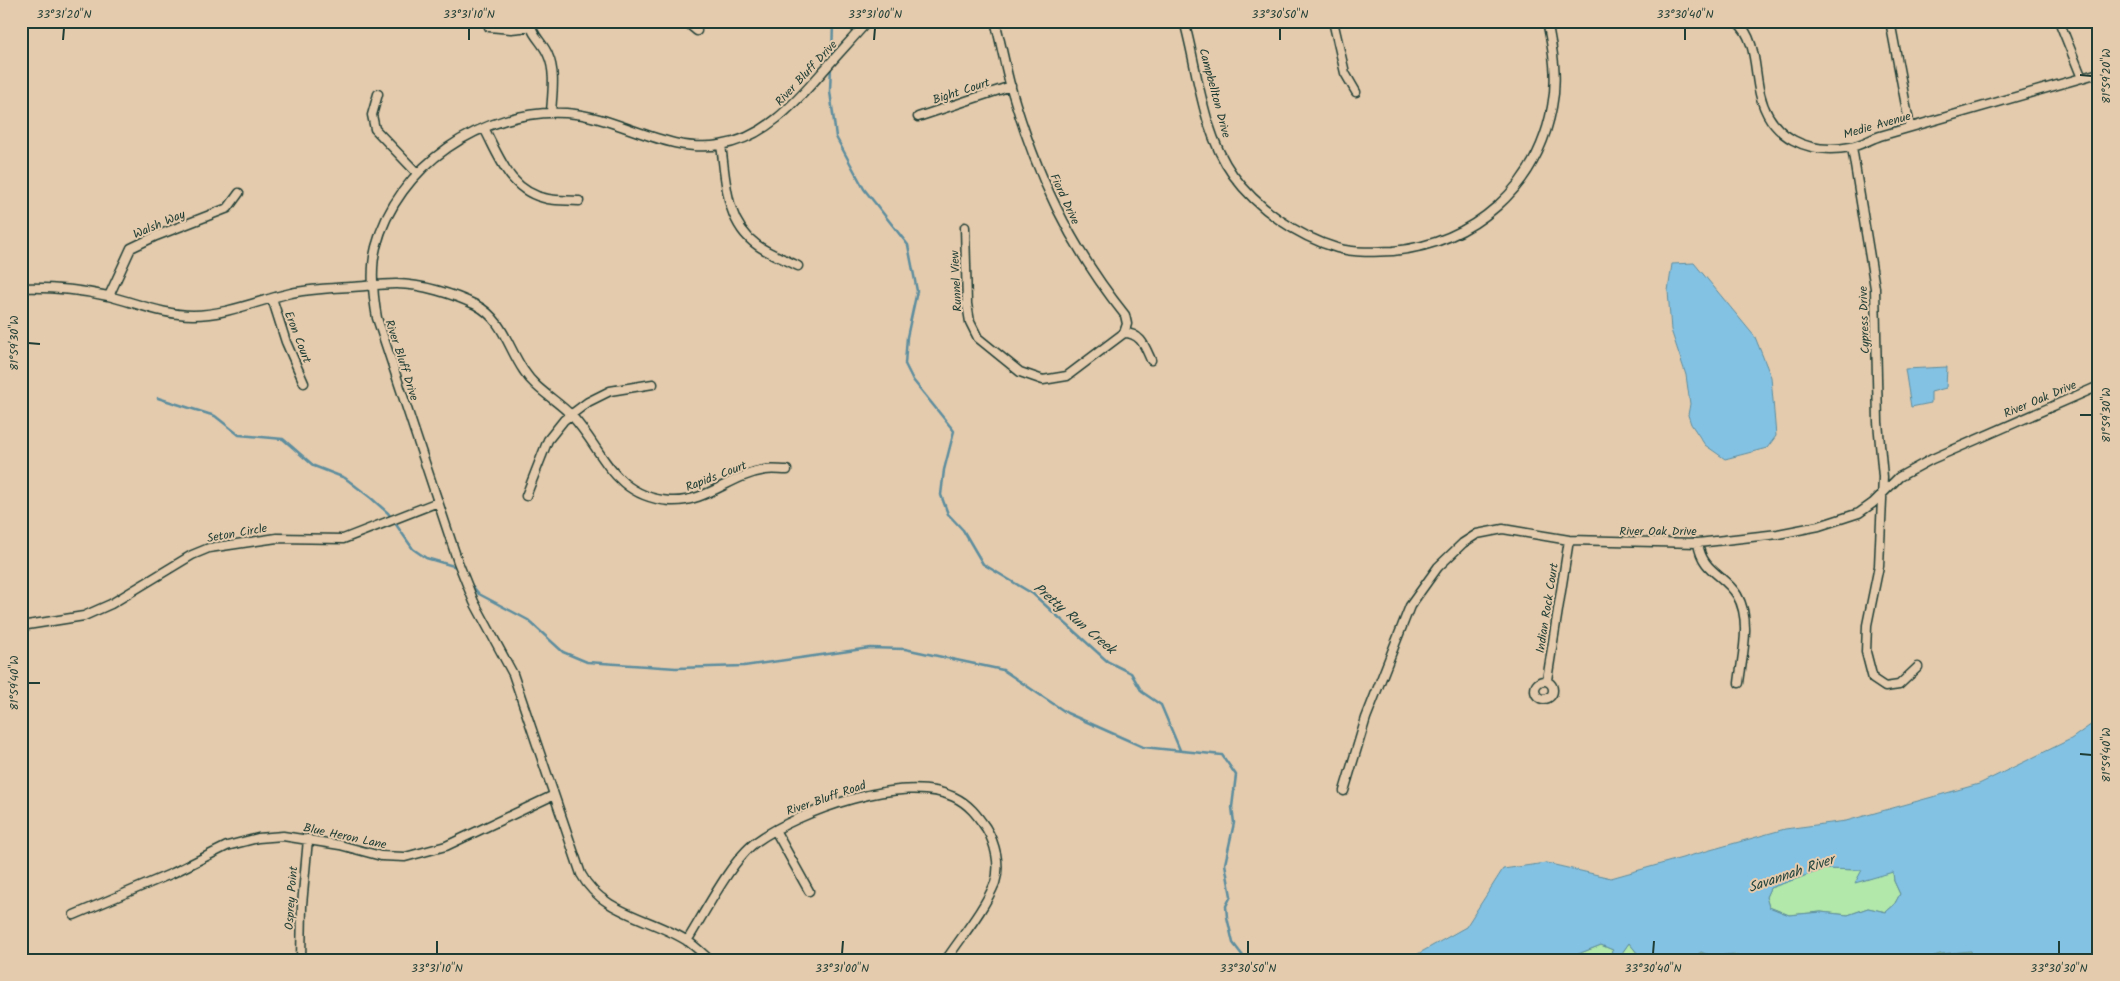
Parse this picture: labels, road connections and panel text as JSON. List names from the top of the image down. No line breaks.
{"streets":{"street":["River Bluff Drive","Bight Court","Campbellton Drive","Medie Avenue","Fiord Drive","Walsh Way","Runnel View","Cypress Drive","Eron Court","River Oak Drive","Rapids Court","Seton Circle","Indian Rock Court","River Bluff Road","Blue Heron Lane","Osprey Point"]},"crossings":[["River Bluff Drive","Rapids Court"],["River Bluff Drive","Seton Circle"],["River Bluff Drive","Blue Heron Lane"],["Bight Court","Fiord Drive"],["Medie Avenue","Cypress Drive"],["Fiord Drive","Runnel View"],["Cypress Drive","River Oak Drive"],["River Oak Drive","Indian Rock Court"],["Blue Heron Lane","Osprey Point"]],"water":["Pretty Run Creek","Savannah River"],"coordinates":["33°31'20\"N","33°31'10\"N","33°31'00\"N","33°30'50\"N","33°30'40\"N","81°59'20\"W","81°59'30\"W","81°59'40\"W","33°30'30\"N"]}
